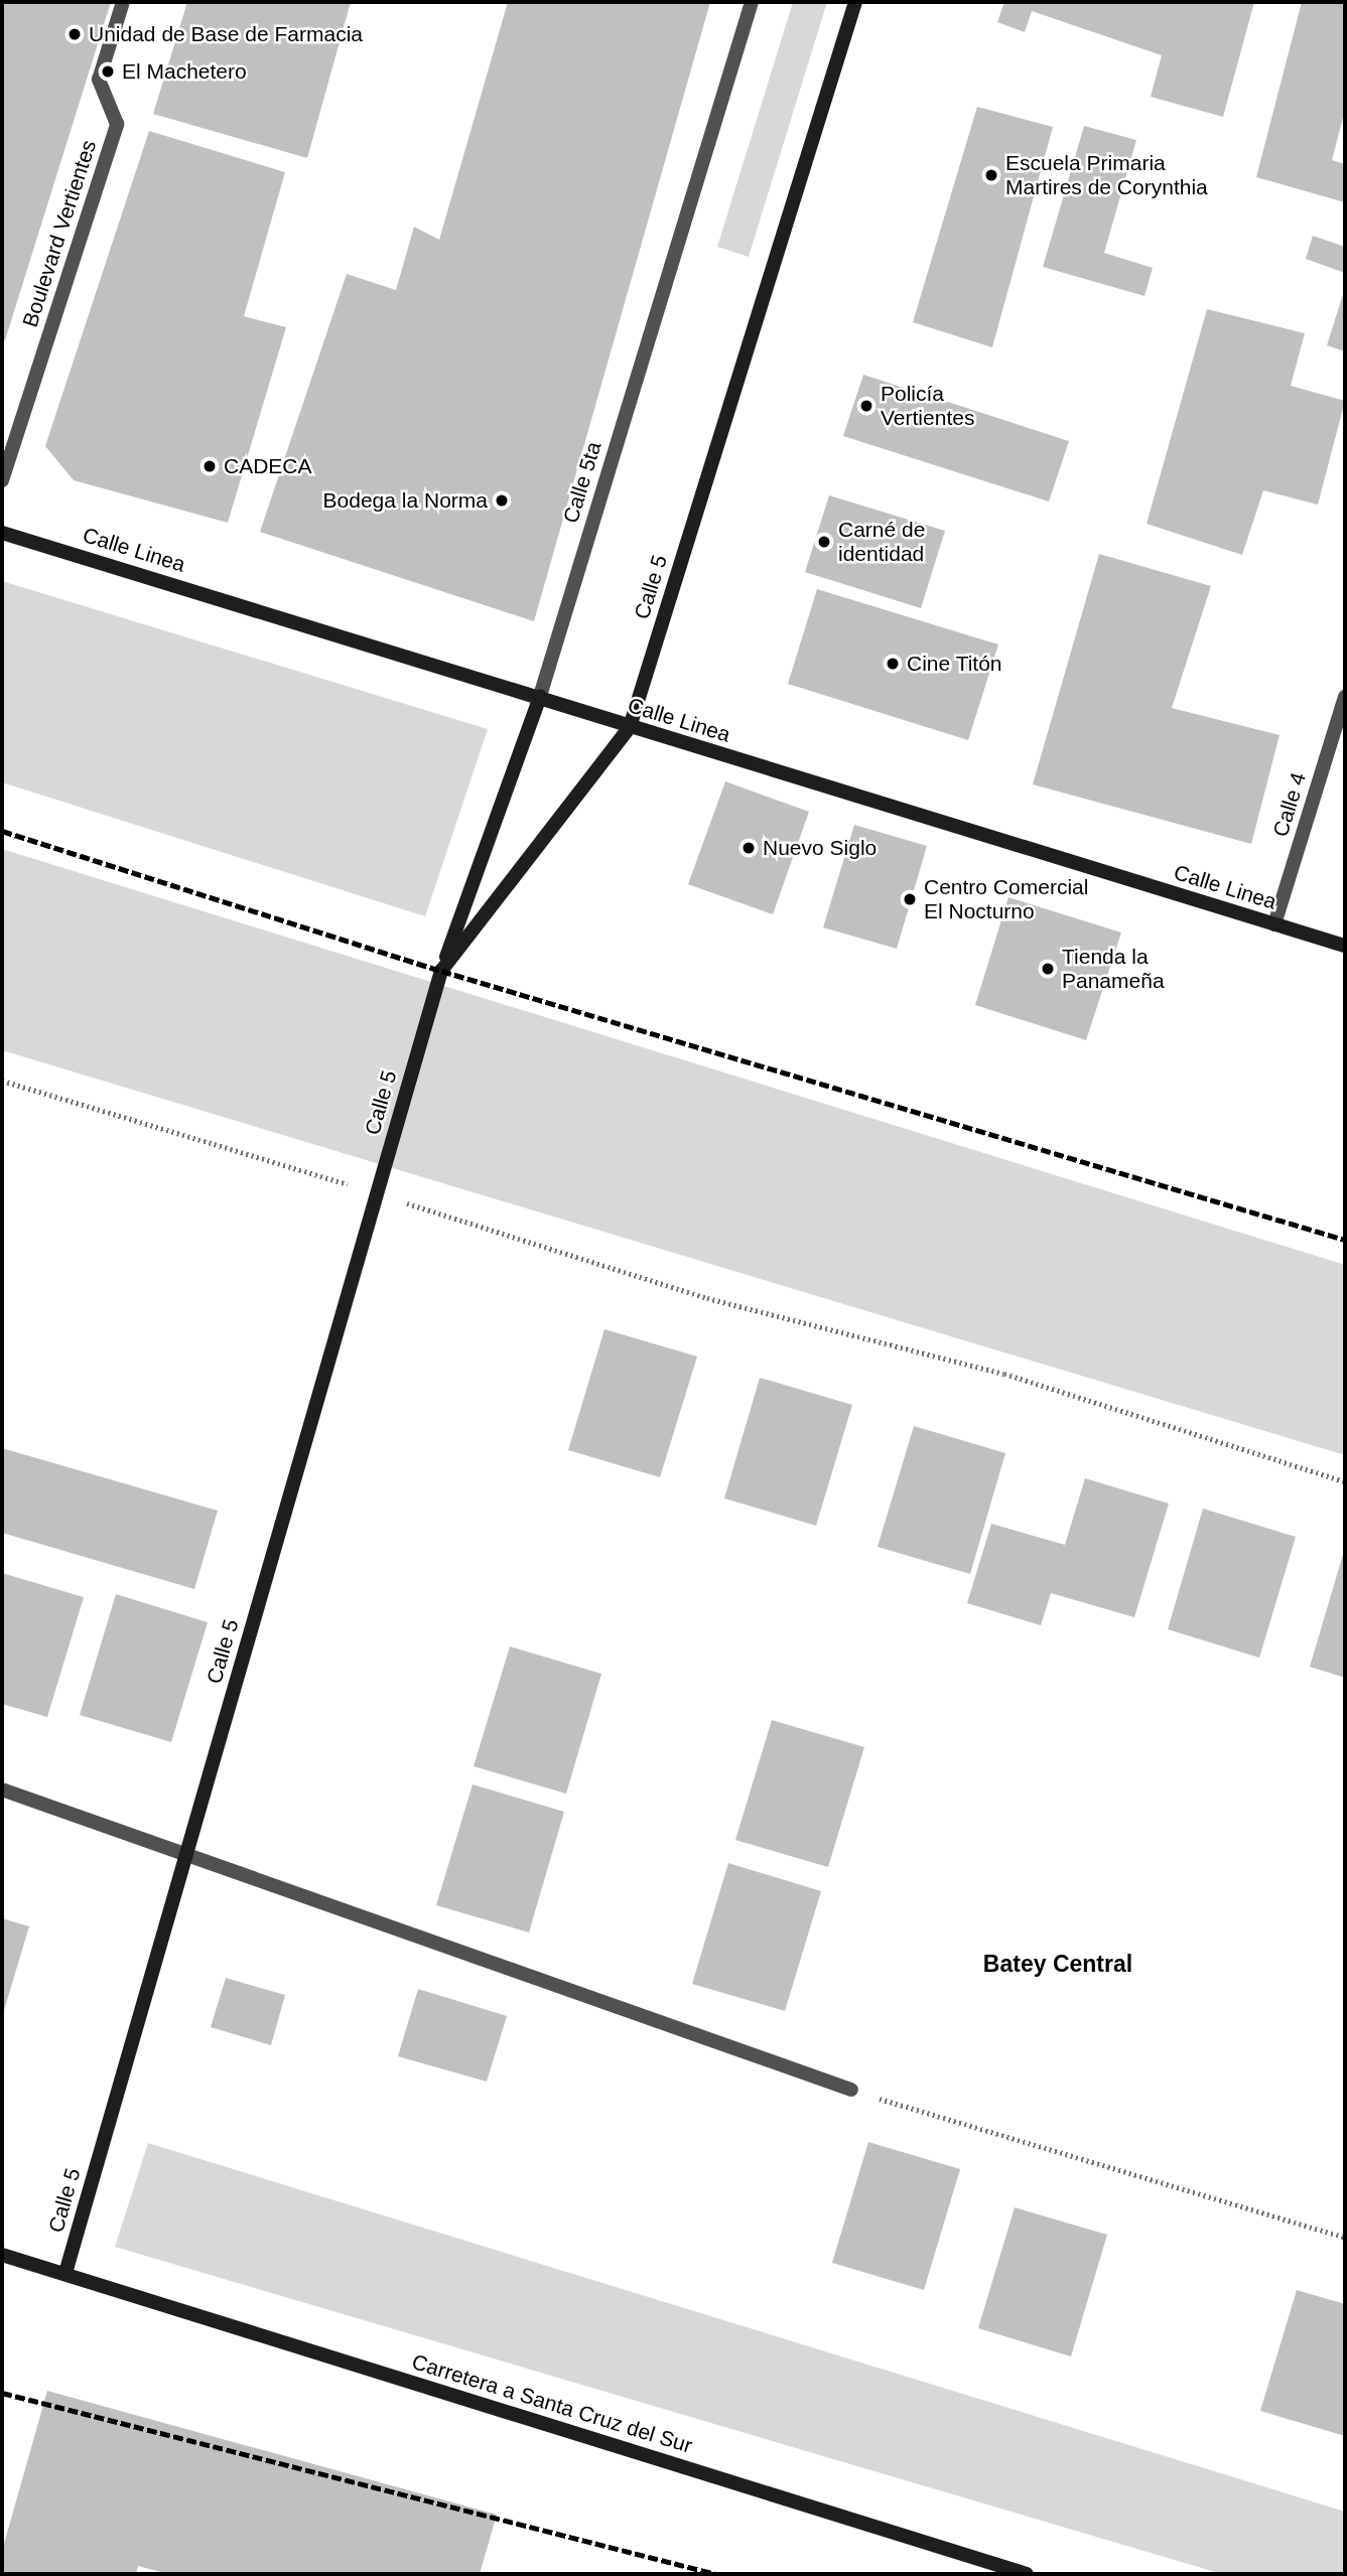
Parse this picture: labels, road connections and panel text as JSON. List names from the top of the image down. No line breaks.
{"streets":{"main road":["Calle 5ta","Calle Linea","Calle 5","Carretera a Santa Cruz del Sur"],"street":["Boulevard Vertientes","Calle 4"]},"crossings":[["Calle 5ta","Calle Linea"],["Calle 5ta","Calle 5"],["Calle Linea","Calle 5"],["Calle Linea","Calle 4"],["Calle 5","Carretera a Santa Cruz del Sur"]],"districts":["Batey Central"],"places":["Unidad de Base de Farmacia","El Machetero","Escuela Primaria Martires de Corynthia","Policía Vertientes","CADECA","Bodega la Norma","Carné de identidad","Cine Titón","Nuevo Siglo","Centro Comercial El Nocturno","Tienda la Panameña"]}
